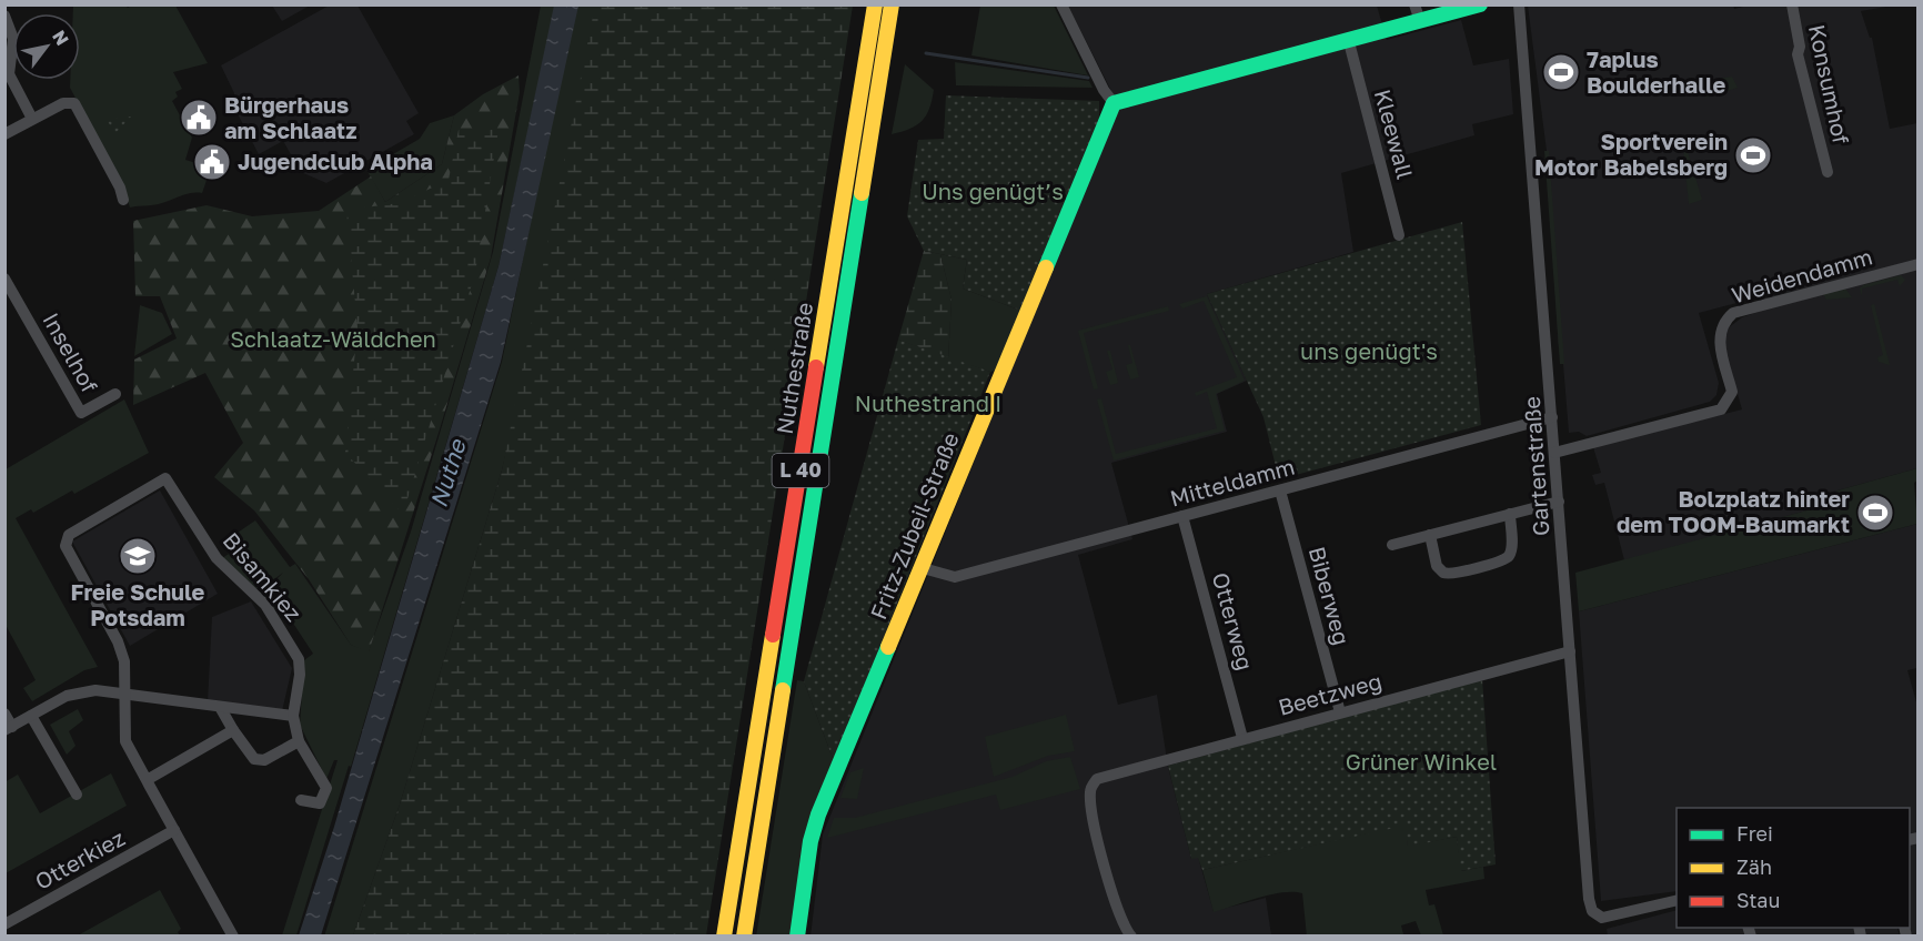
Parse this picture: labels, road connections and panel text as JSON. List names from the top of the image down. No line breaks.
{"streets":{"main road":["Nuthestraße","L 40","Fritz-Zubeil-Straße"],"street":["Konsumhof","Kleewall","Weidendamm","Inselhof","Gartenstraße","Mitteldamm","Bisamkiez","Biberweg","Otterweg","Beetzweg","Otterkiez"]},"crossings":[["Weidendamm","Gartenstraße"],["Gartenstraße","Mitteldamm"],["Gartenstraße","Beetzweg"],["Mitteldamm","Fritz-Zubeil-Straße"],["Mitteldamm","Biberweg"],["Mitteldamm","Otterweg"],["Biberweg","Beetzweg"],["Otterweg","Beetzweg"]],"water":["Nuthe"],"parks":["Uns genügt’s","Schlaatz-Wäldchen","uns genügt's","Nuthestrand I","Grüner Winkel"],"places":{"sports":["7aplus Boulderhalle","Sportverein Motor Babelsberg","Bolzplatz hinter dem TOOM-Baumarkt"],"public building":["Bürgerhaus am Schlaatz","Jugendclub Alpha"],"school or university":["Freie Schule Potsdam"]},"legend":["Frei","Zäh","Stau"],"north":"top right"}
